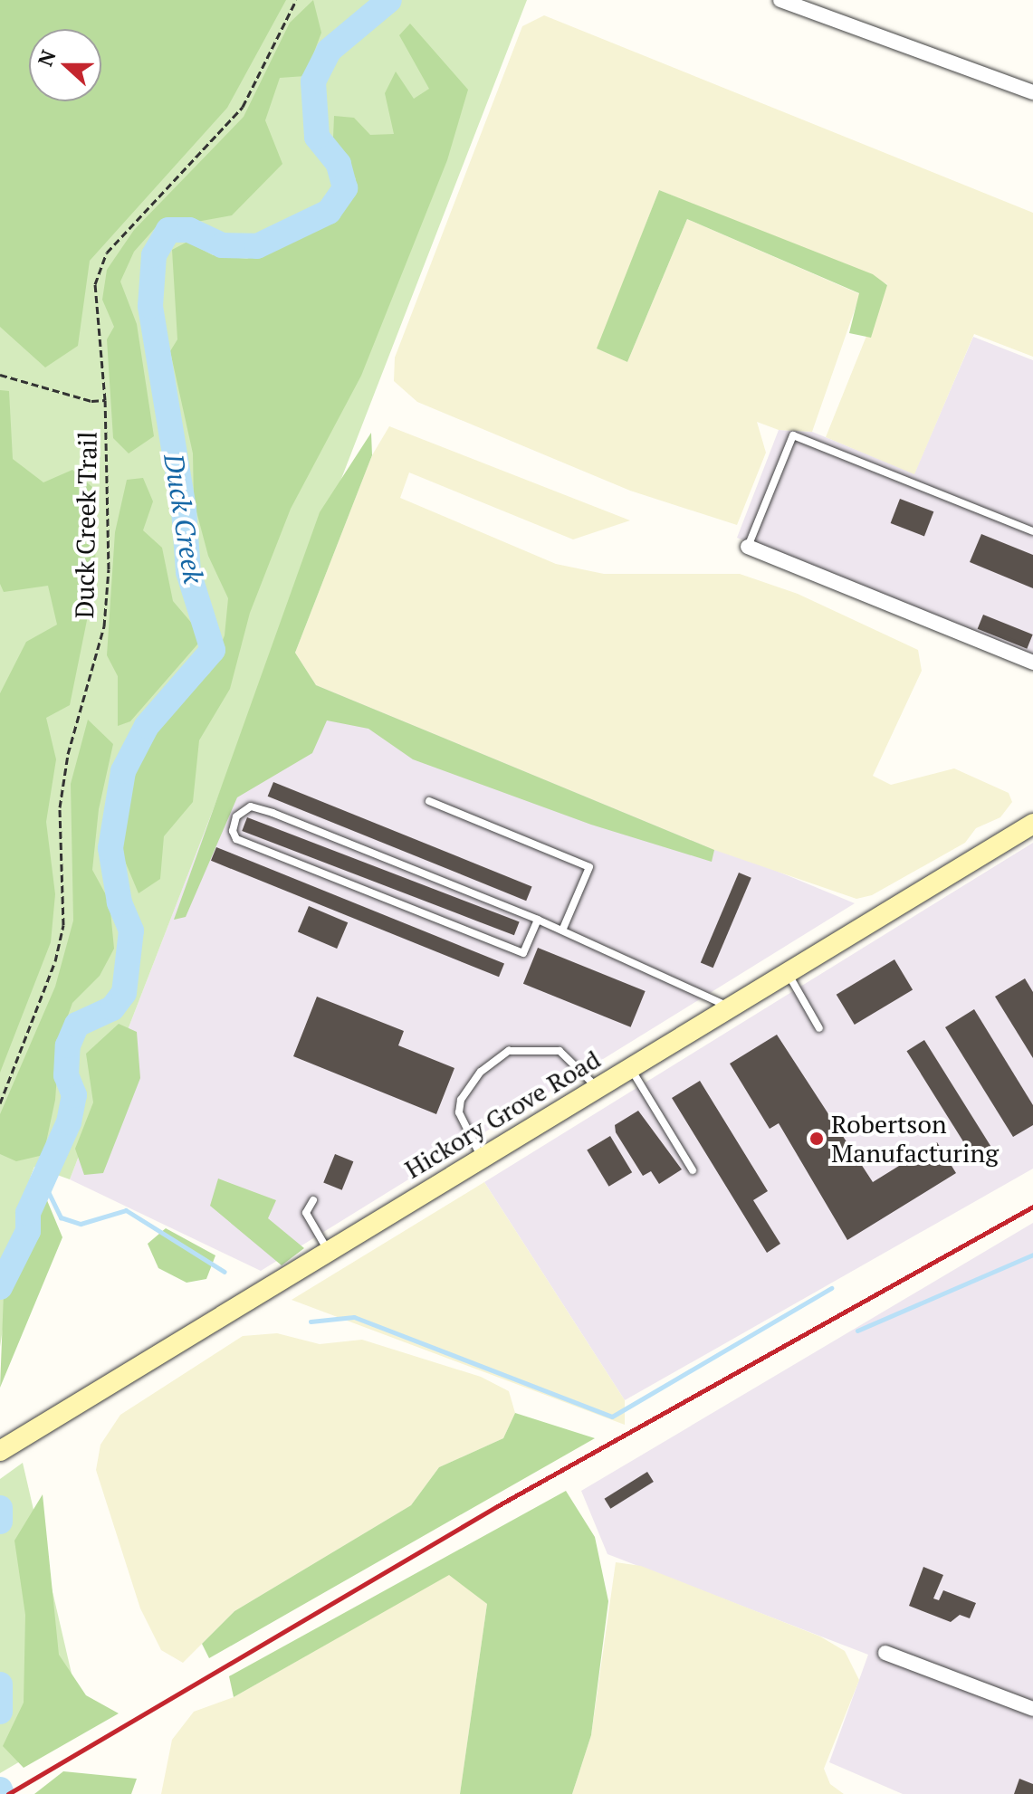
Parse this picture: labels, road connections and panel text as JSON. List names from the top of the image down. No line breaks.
{"streets":{"main road":["Hickory Grove Road"],"path":["Duck Creek Trail"]},"water":["Duck Creek"],"places":["Robertson Manufacturing"],"north":"left"}
